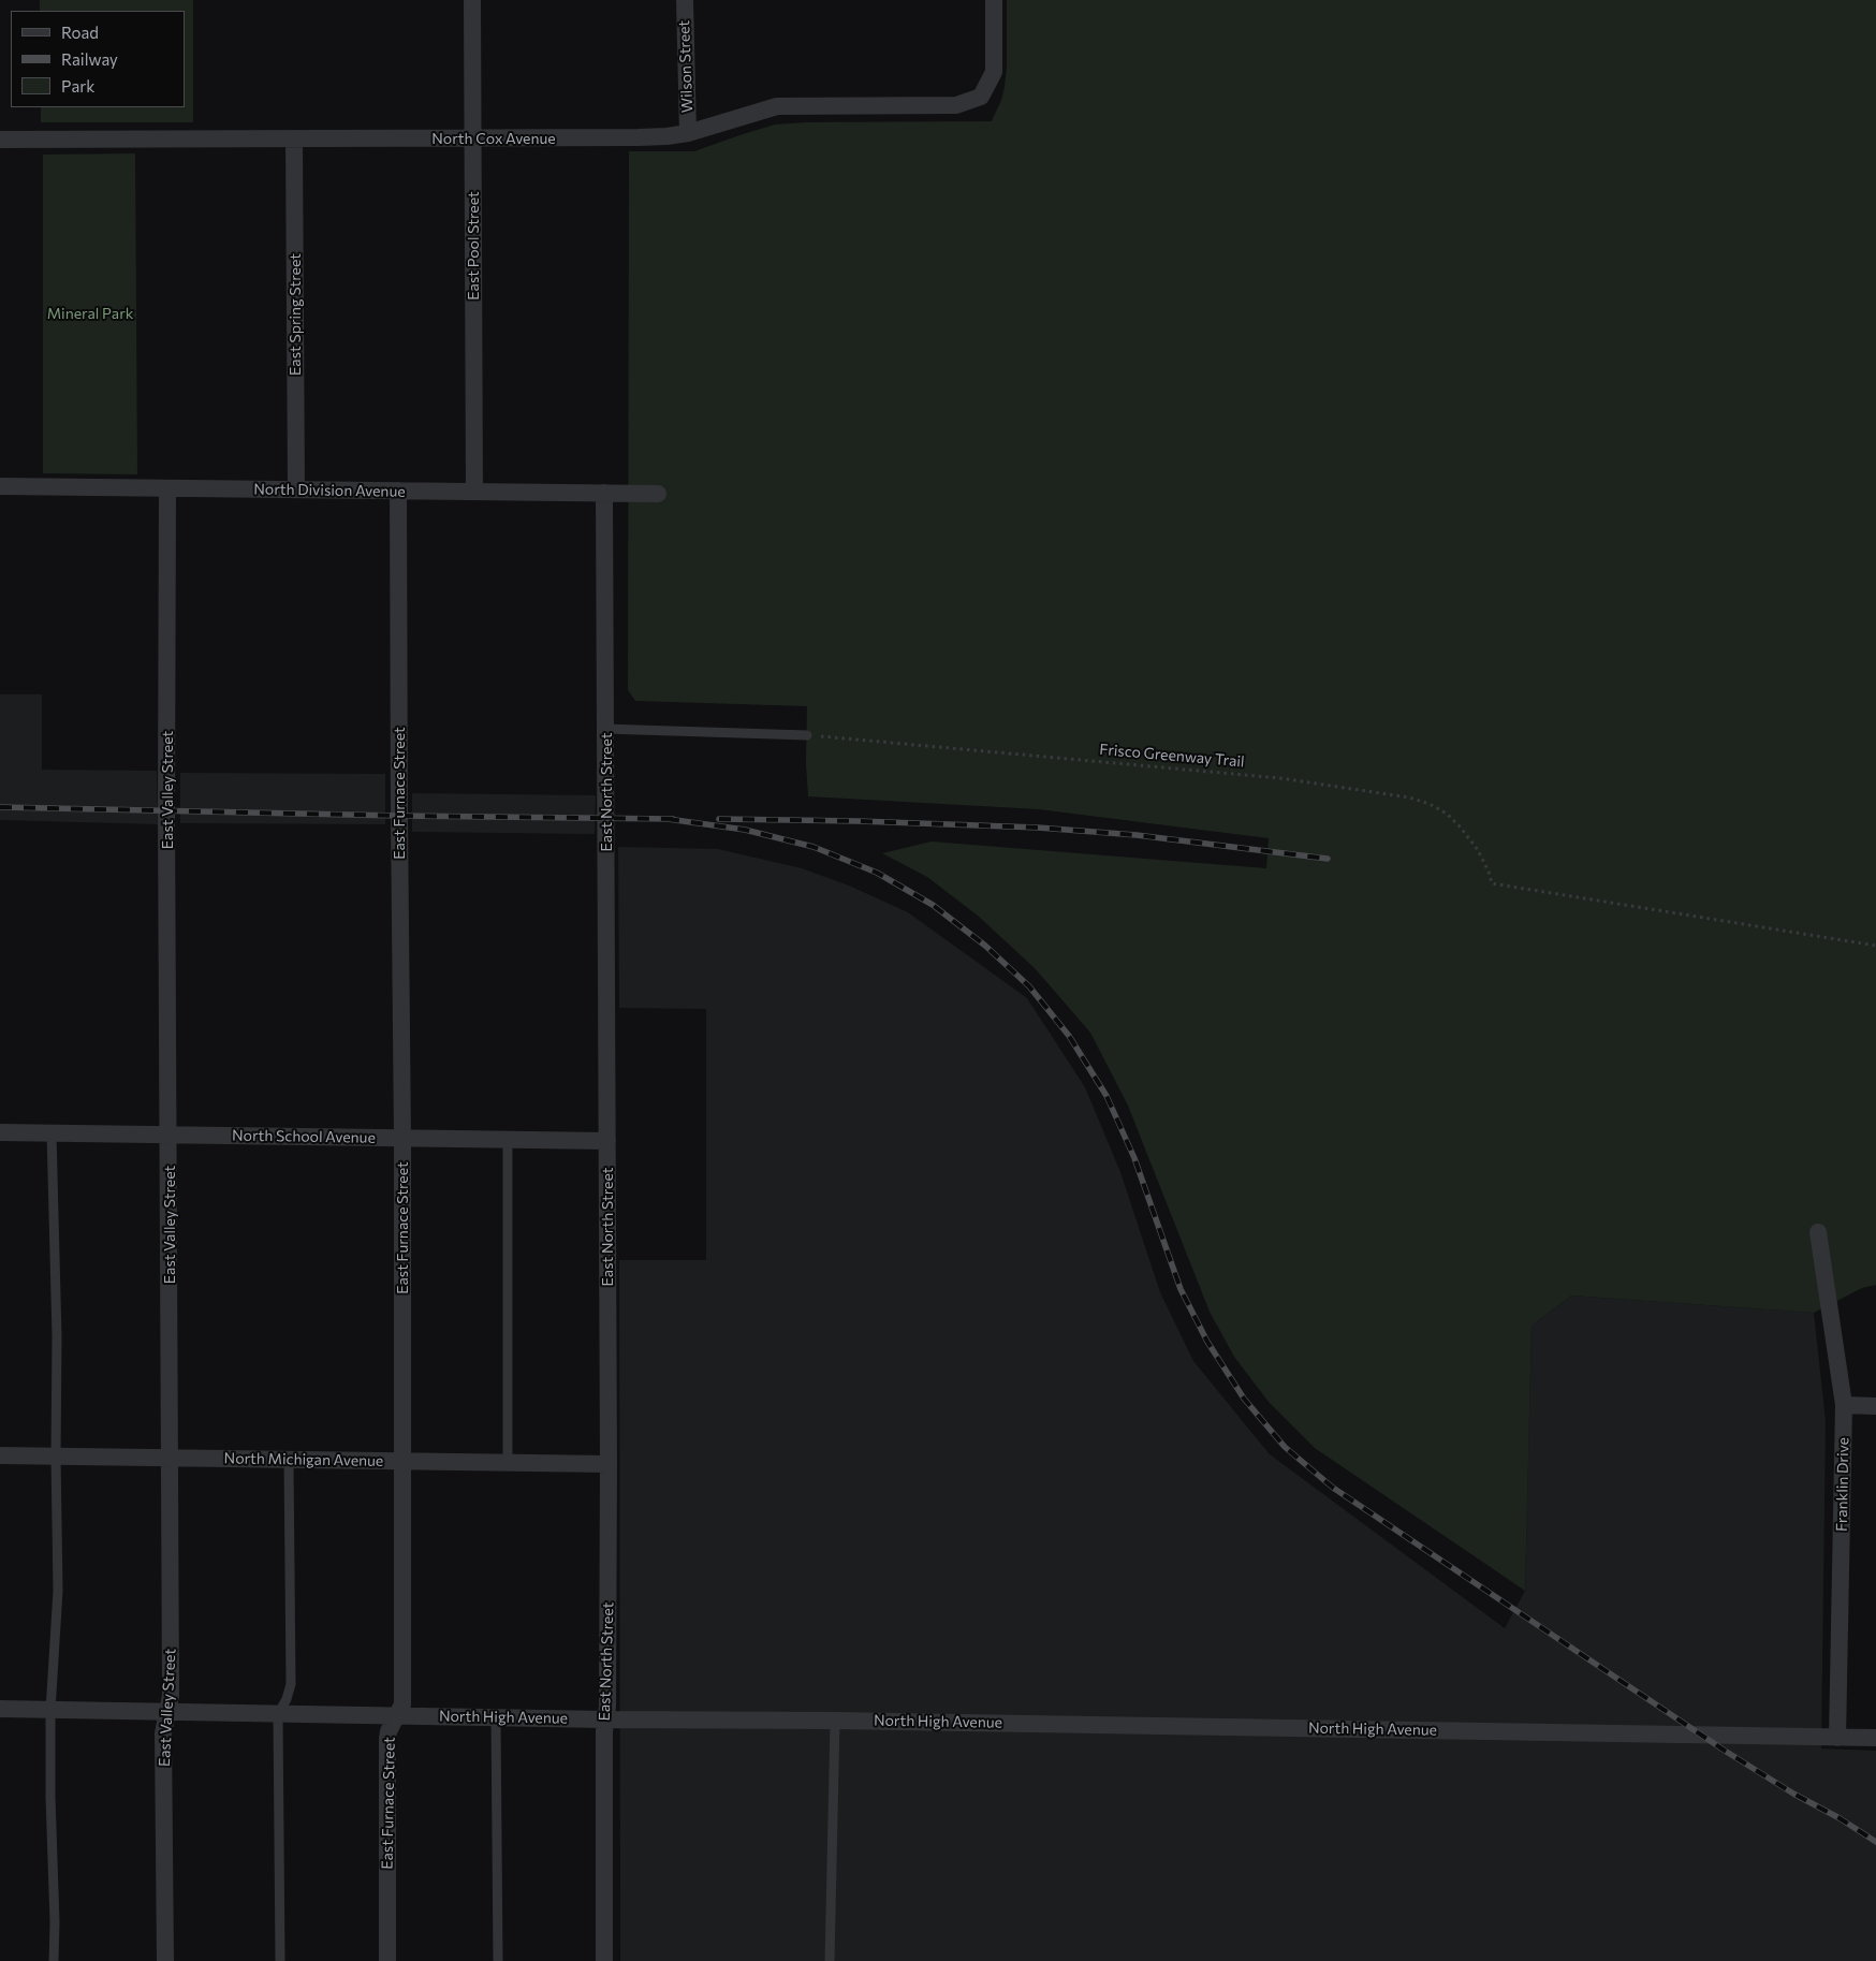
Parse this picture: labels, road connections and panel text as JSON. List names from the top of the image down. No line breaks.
{"streets":{"street":["Wilson Street","North Cox Avenue","East Pool Street","East Spring Street","North Division Avenue","East Valley Street","East North Street","East Furnace Street","North School Avenue","North Michigan Avenue","Franklin Drive","North High Avenue"],"path":["Frisco Greenway Trail"]},"crossings":[["Wilson Street","North Cox Avenue"],["North Cox Avenue","East Pool Street"],["North Cox Avenue","East Spring Street"],["East Pool Street","North Division Avenue"],["East Spring Street","North Division Avenue"],["North Division Avenue","East Valley Street"],["North Division Avenue","East North Street"],["North Division Avenue","East Furnace Street"],["East Valley Street","North School Avenue"],["East Valley Street","North Michigan Avenue"],["East Valley Street","North High Avenue"],["East North Street","North School Avenue"],["East North Street","North Michigan Avenue"],["East North Street","North High Avenue"],["East Furnace Street","North School Avenue"],["East Furnace Street","North Michigan Avenue"],["East Furnace Street","North High Avenue"],["Franklin Drive","North High Avenue"]],"parks":["Mineral Park"],"legend":["Road","Railway","Park"]}
